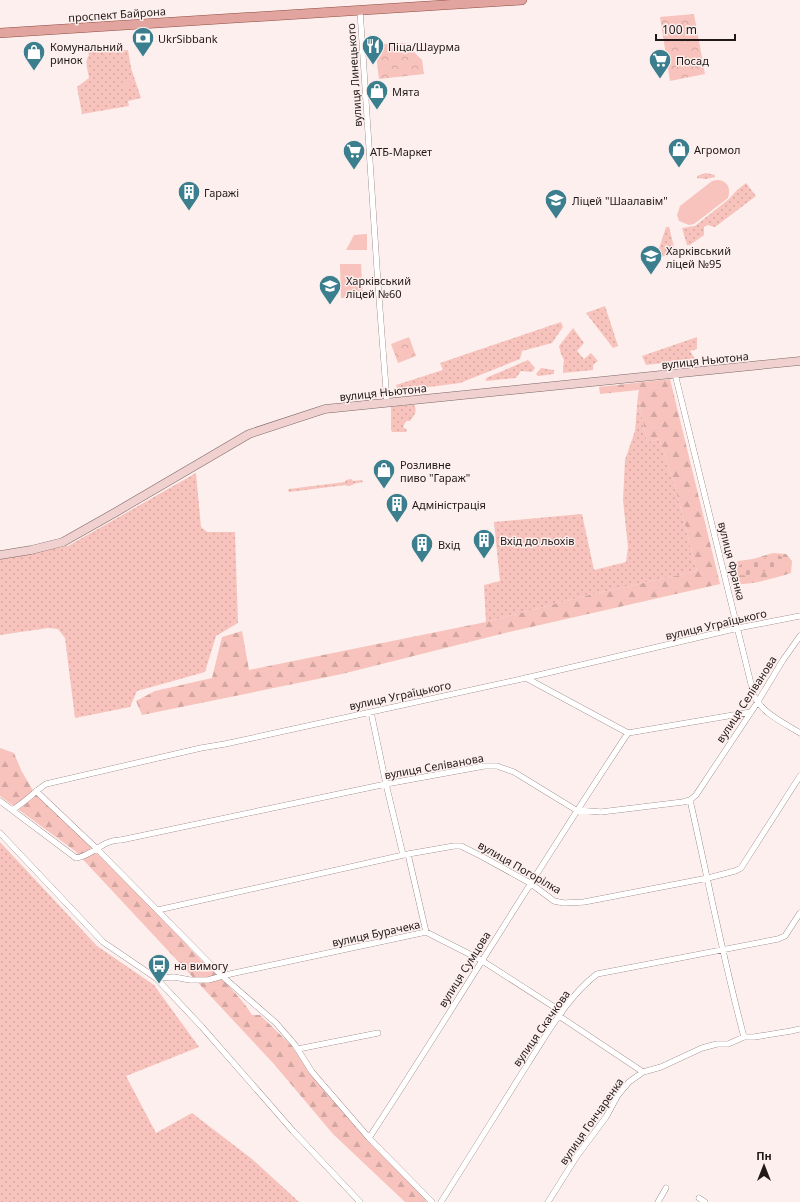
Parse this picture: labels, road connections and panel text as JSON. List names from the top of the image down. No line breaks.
{"streets":{"main road":["проспект Байрона"],"street":["вулиця Линецького","вулиця Ньютона","вулиця Франка","вулиця Уграїцького","вулиця Селіванова","вулиця Погорілка","вулиця Бурачека","вулиця Сумцова","вулиця Скачкова","вулиця Гончаренка"]},"crossings":[["проспект Байрона","вулиця Линецького"],["вулиця Линецького","вулиця Ньютона"],["вулиця Ньютона","вулиця Франка"],["вулиця Франка","вулиця Уграїцького"],["вулиця Франка","вулиця Селіванова"],["вулиця Уграїцького","вулиця Селіванова"],["вулиця Селіванова","вулиця Сумцова"],["вулиця Погорілка","вулиця Сумцова"],["вулиця Бурачека","вулиця Сумцова"],["вулиця Бурачека","вулиця Скачкова"],["вулиця Бурачека","вулиця Гончаренка"]],"places":{"bank":["UkrSibbank"],"restaurant":["Піца/Шаурма"],"shop":["Комунальний ринок","Мята","Агромол","Розливне пиво \"Гараж\""],"supermarket":["Посад","АТБ-Маркет"],"building":["Гаражі","Адміністрація","Вхід до льохів","Вхід"],"school or university":["Ліцей \"Шаалавім\"","Харківський ліцей №95","Харківський ліцей №60"],"bus stop":["на вимогу"]},"scale_bar":"100 m","north":"top"}
